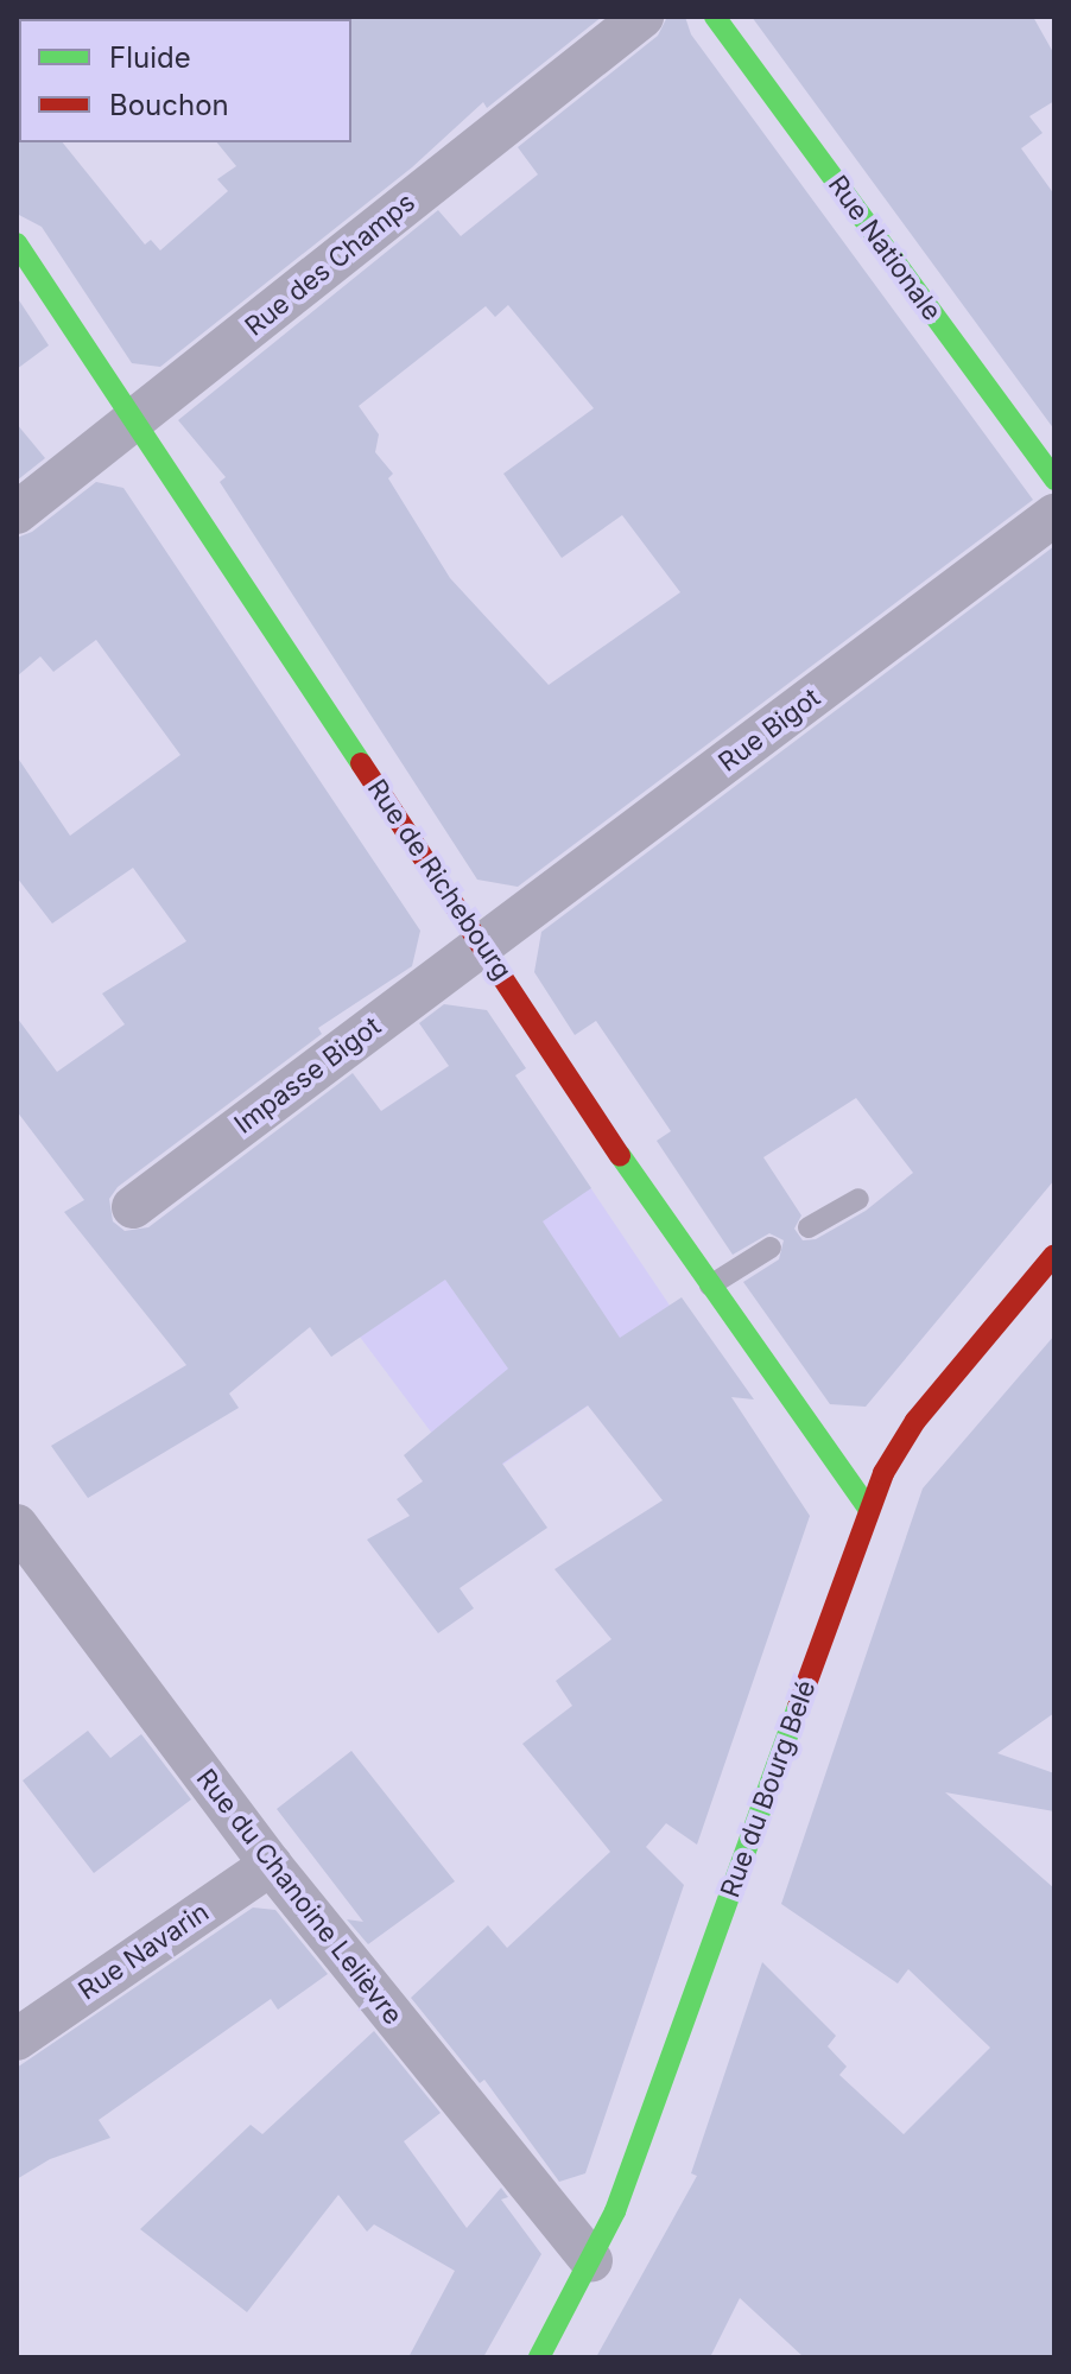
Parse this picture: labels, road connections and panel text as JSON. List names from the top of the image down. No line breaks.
{"streets":{"street":["Rue Nationale","Rue des Champs","Rue Bigot","Rue de Richebourg","Impasse Bigot","Rue du Bourg Belé","Rue du Chanoine Lelièvre","Rue Navarin"]},"crossings":[["Rue des Champs","Rue de Richebourg"],["Rue Bigot","Rue de Richebourg"],["Rue Bigot","Impasse Bigot"],["Rue de Richebourg","Impasse Bigot"],["Rue de Richebourg","Rue du Bourg Belé"],["Rue du Bourg Belé","Rue du Chanoine Lelièvre"],["Rue du Chanoine Lelièvre","Rue Navarin"]],"legend":["Fluide","Bouchon"]}
